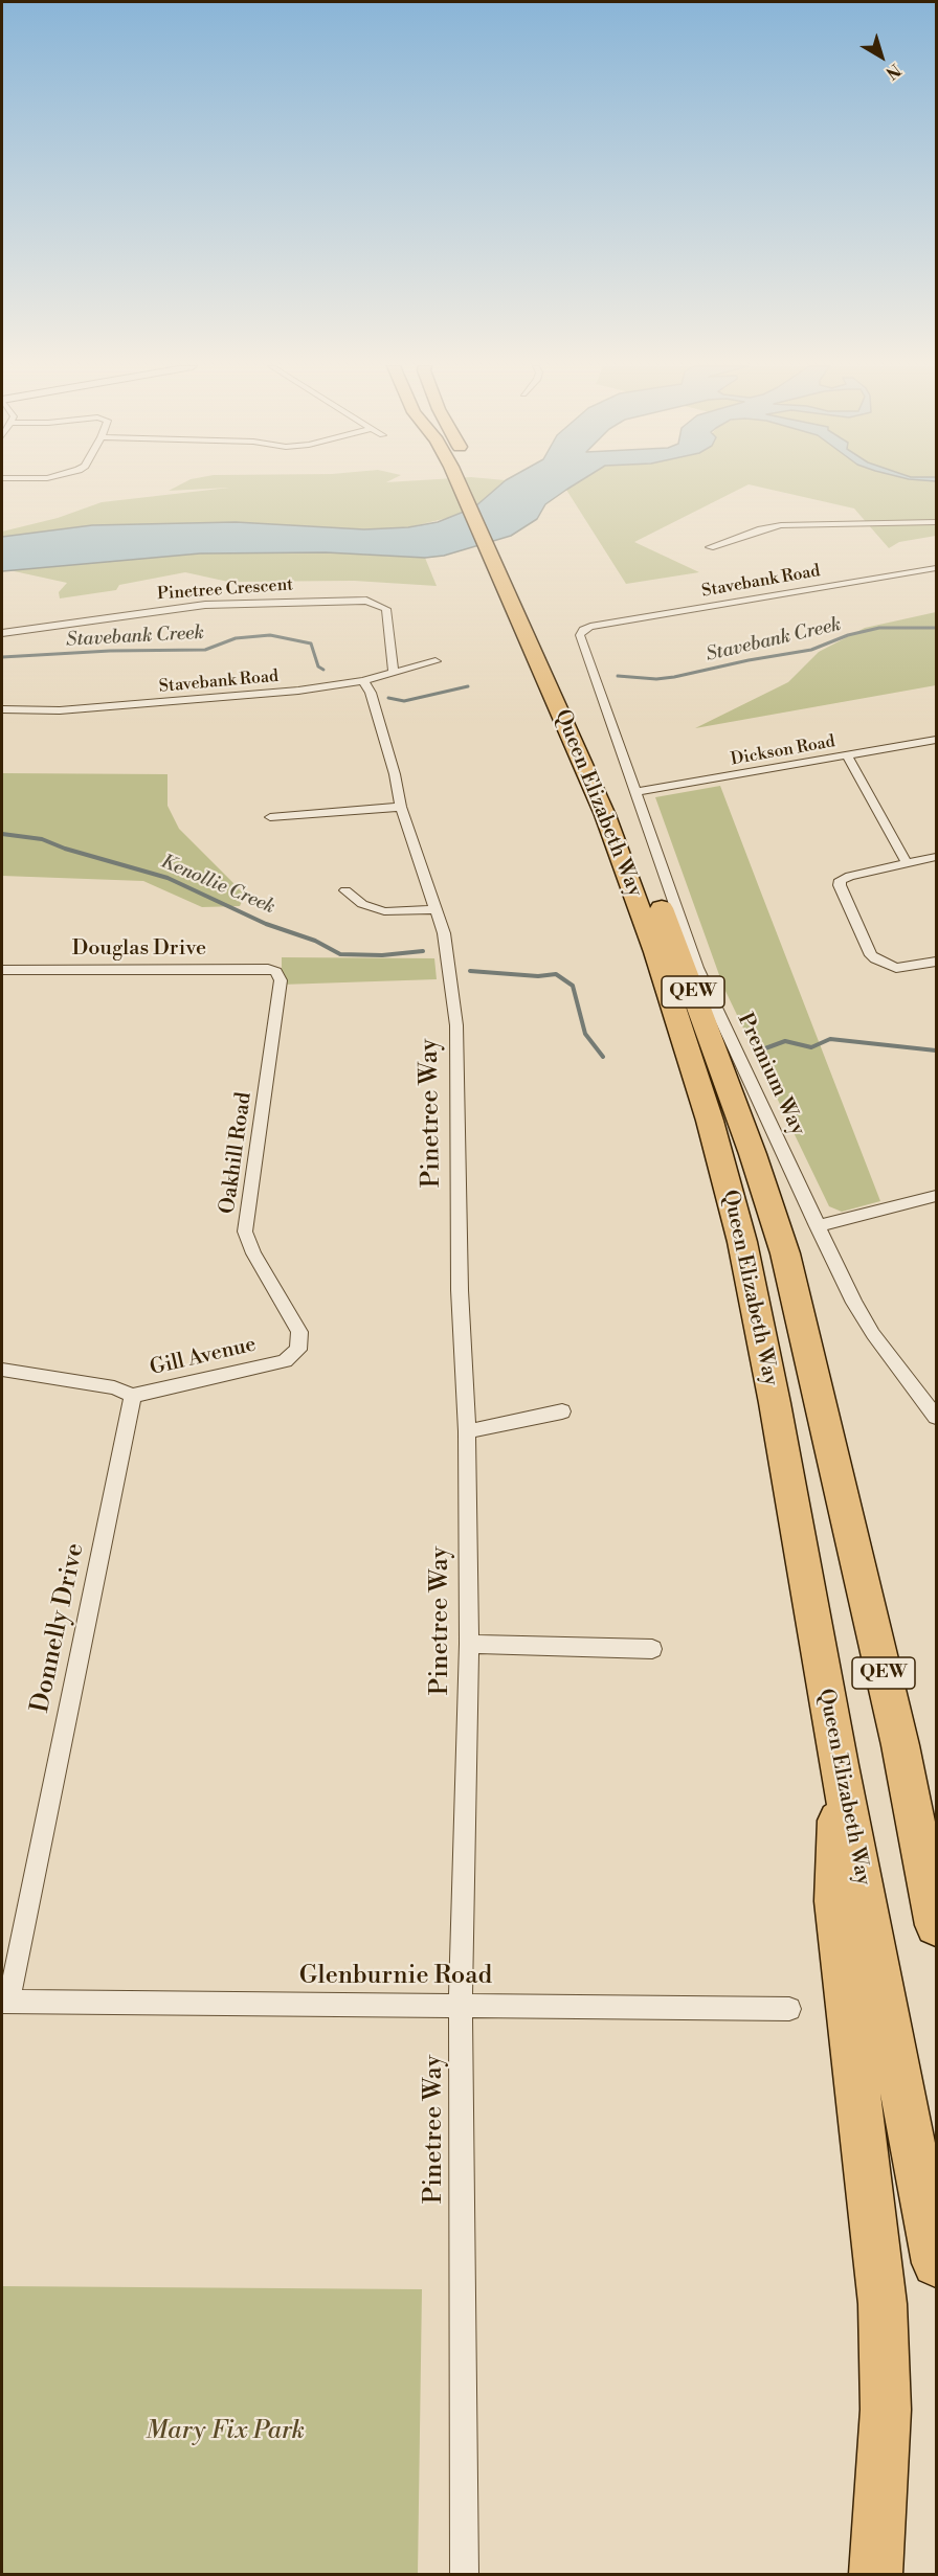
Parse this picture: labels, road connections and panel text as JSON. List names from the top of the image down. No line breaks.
{"streets":{"highway":["Queen Elizabeth Way","QEW"],"street":["Stavebank Road","Pinetree Crescent","Dickson Road","Douglas Drive","Premium Way","Pinetree Way","Oakhill Road","Gill Avenue","Donnelly Drive","Glenburnie Road"]},"crossings":[["Stavebank Road","Pinetree Crescent"],["Stavebank Road","Premium Way"],["Stavebank Road","Pinetree Way"],["Dickson Road","Premium Way"],["Douglas Drive","Oakhill Road"],["Pinetree Way","Glenburnie Road"],["Oakhill Road","Gill Avenue"],["Gill Avenue","Donnelly Drive"],["Donnelly Drive","Glenburnie Road"]],"water":["Stavebank Creek","Kenollie Creek"],"parks":["Mary Fix Park"],"north":"bottom right"}
